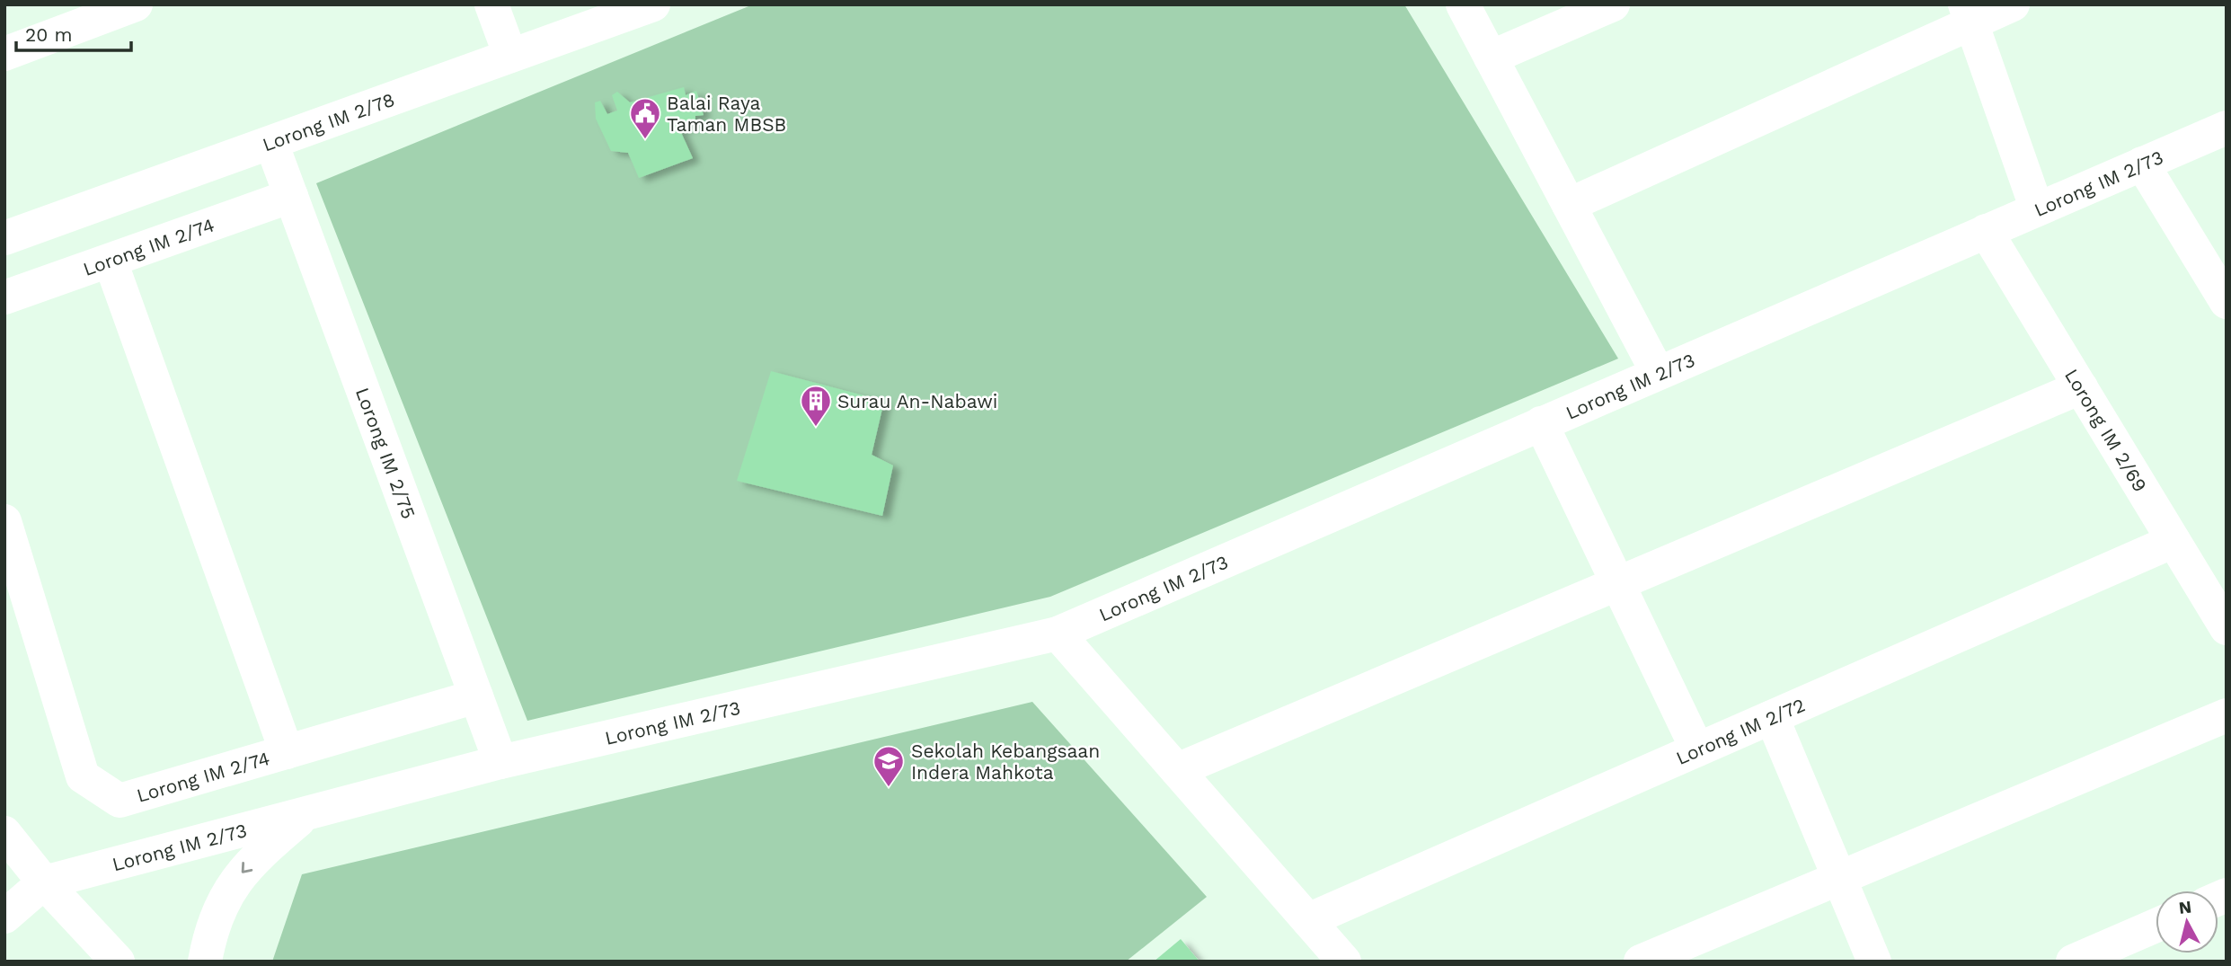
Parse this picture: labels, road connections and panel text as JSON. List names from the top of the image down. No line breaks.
{"streets":{"street":["Lorong IM 2/78","Lorong IM 2/73","Lorong IM 2/74","Lorong IM 2/69","Lorong IM 2/75","Lorong IM 2/72"]},"crossings":[["Lorong IM 2/78","Lorong IM 2/75"],["Lorong IM 2/73","Lorong IM 2/69"],["Lorong IM 2/73","Lorong IM 2/75"],["Lorong IM 2/74","Lorong IM 2/75"],["Lorong IM 2/69","Lorong IM 2/72"]],"places":{"public building":["Balai Raya Taman MBSB"],"building":["Surau An-Nabawi"],"school or university":["Sekolah Kebangsaan Indera Mahkota"]},"scale_bar":"20 m","north":"top"}
